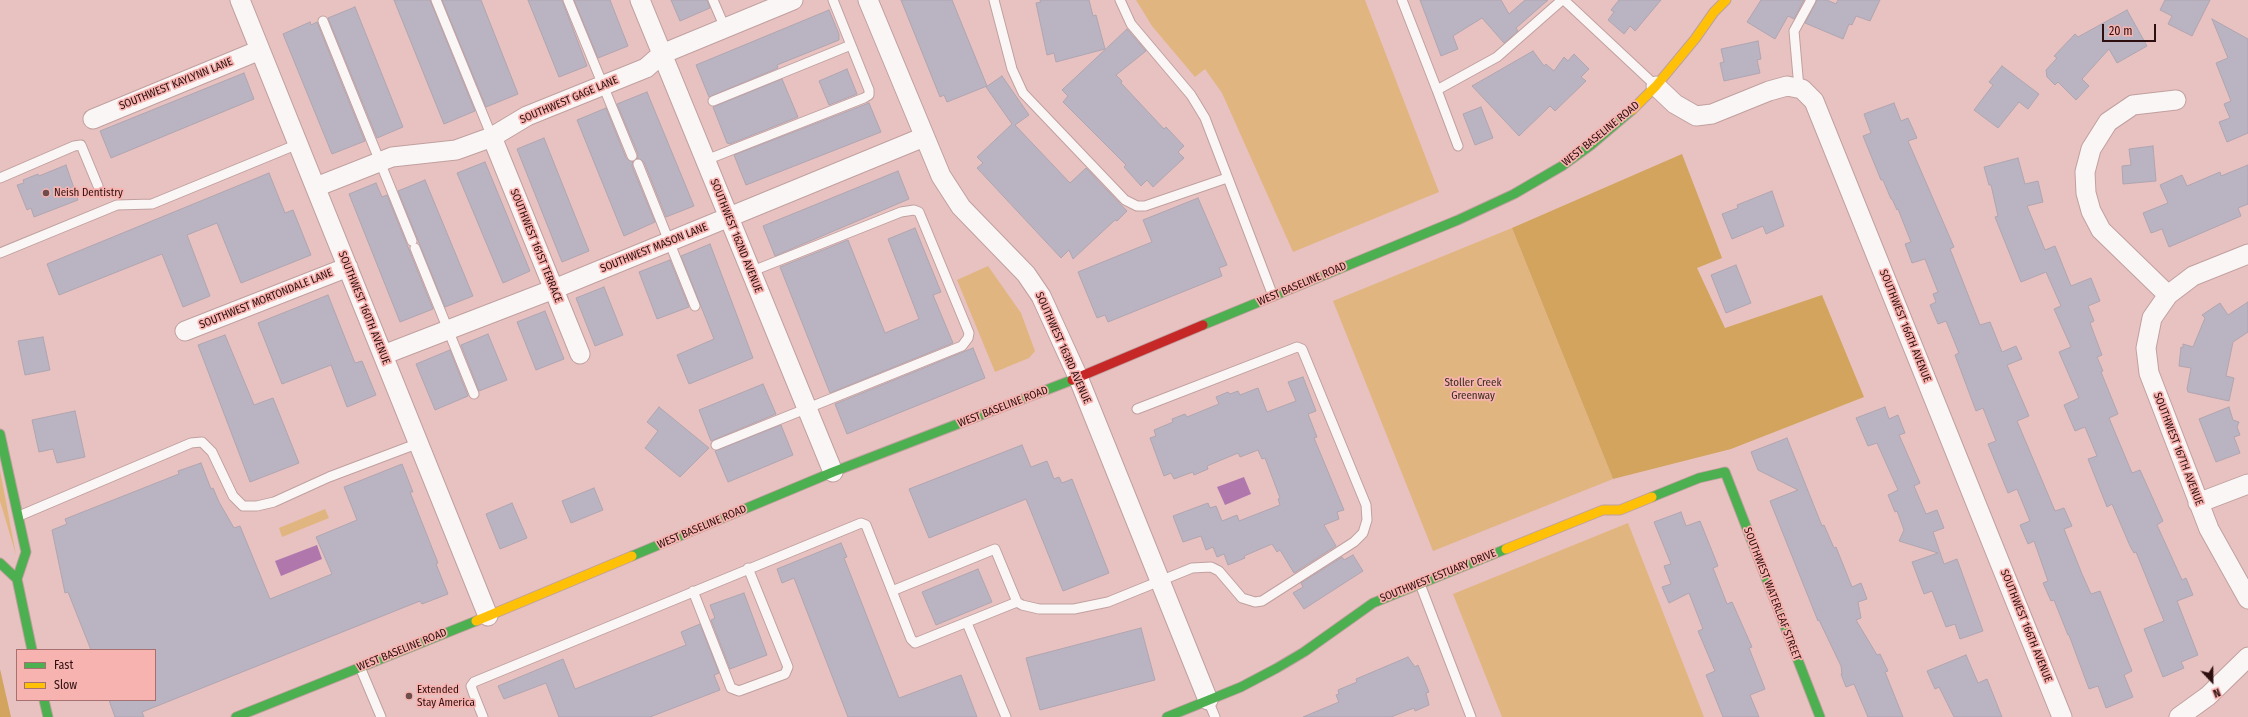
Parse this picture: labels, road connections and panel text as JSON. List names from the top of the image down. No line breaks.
{"streets":{"street":["SOUTHWEST KAYLYNN LANE","SOUTHWEST GAGE LANE","WEST BASELINE ROAD","SOUTHWEST 162ND AVENUE","SOUTHWEST 161ST TERRACE","SOUTHWEST MASON LANE","SOUTHWEST MORTONDALE LANE","SOUTHWEST 160TH AVENUE","SOUTHWEST 166TH AVENUE","SOUTHWEST 163RD AVENUE","SOUTHWEST 167TH AVENUE","SOUTHWEST ESTUARY DRIVE","SOUTHWEST WATERLEAF STREET"]},"crossings":[["SOUTHWEST KAYLYNN LANE","SOUTHWEST 160TH AVENUE"],["SOUTHWEST GAGE LANE","SOUTHWEST 162ND AVENUE"],["SOUTHWEST GAGE LANE","SOUTHWEST 161ST TERRACE"],["SOUTHWEST GAGE LANE","SOUTHWEST 160TH AVENUE"],["WEST BASELINE ROAD","SOUTHWEST 162ND AVENUE"],["WEST BASELINE ROAD","SOUTHWEST 160TH AVENUE"],["WEST BASELINE ROAD","SOUTHWEST 163RD AVENUE"],["SOUTHWEST 162ND AVENUE","SOUTHWEST MASON LANE"],["SOUTHWEST 161ST TERRACE","SOUTHWEST MASON LANE"],["SOUTHWEST MASON LANE","SOUTHWEST 160TH AVENUE"],["SOUTHWEST MASON LANE","SOUTHWEST 163RD AVENUE"],["SOUTHWEST MORTONDALE LANE","SOUTHWEST 160TH AVENUE"],["SOUTHWEST 163RD AVENUE","SOUTHWEST ESTUARY DRIVE"],["SOUTHWEST ESTUARY DRIVE","SOUTHWEST WATERLEAF STREET"]],"parks":["Stoller Creek Greenway"],"places":["Neish Dentistry","Extended Stay America"],"legend":["Fast","Slow"],"scale_bar":"20 m","north":"bottom"}
